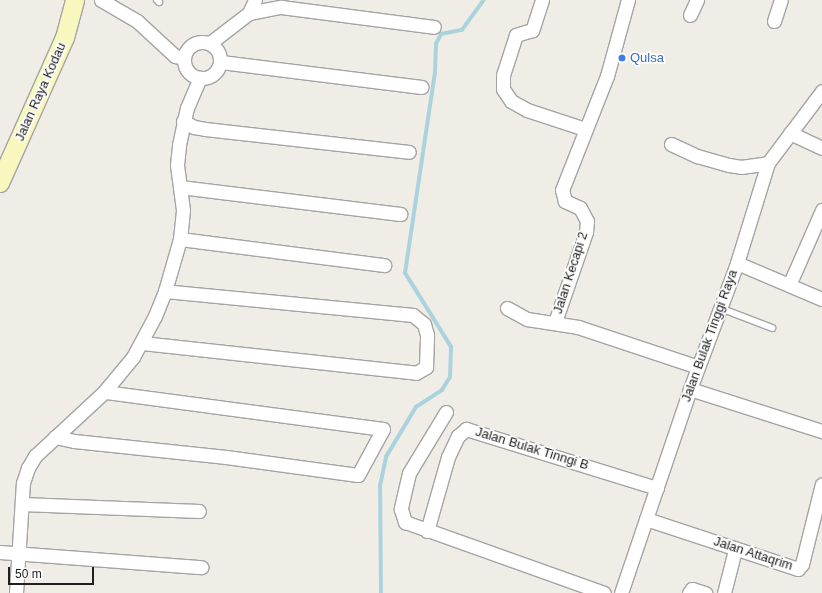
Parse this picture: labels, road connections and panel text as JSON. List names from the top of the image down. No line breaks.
{"streets":{"street":["Jalan Raya Kodau","Jalan Kecapi 2","Jalan Bulak Tinggi Raya","Jalan Bulak Tinngi B","Jalan Attaqrim"]},"crossings":[["Jalan Kecapi 2","Jalan Bulak Tinggi Raya"],["Jalan Bulak Tinggi Raya","Jalan Bulak Tinngi B"],["Jalan Bulak Tinggi Raya","Jalan Attaqrim"]],"places":["Qulsa"],"scale_bar":"50 m"}
